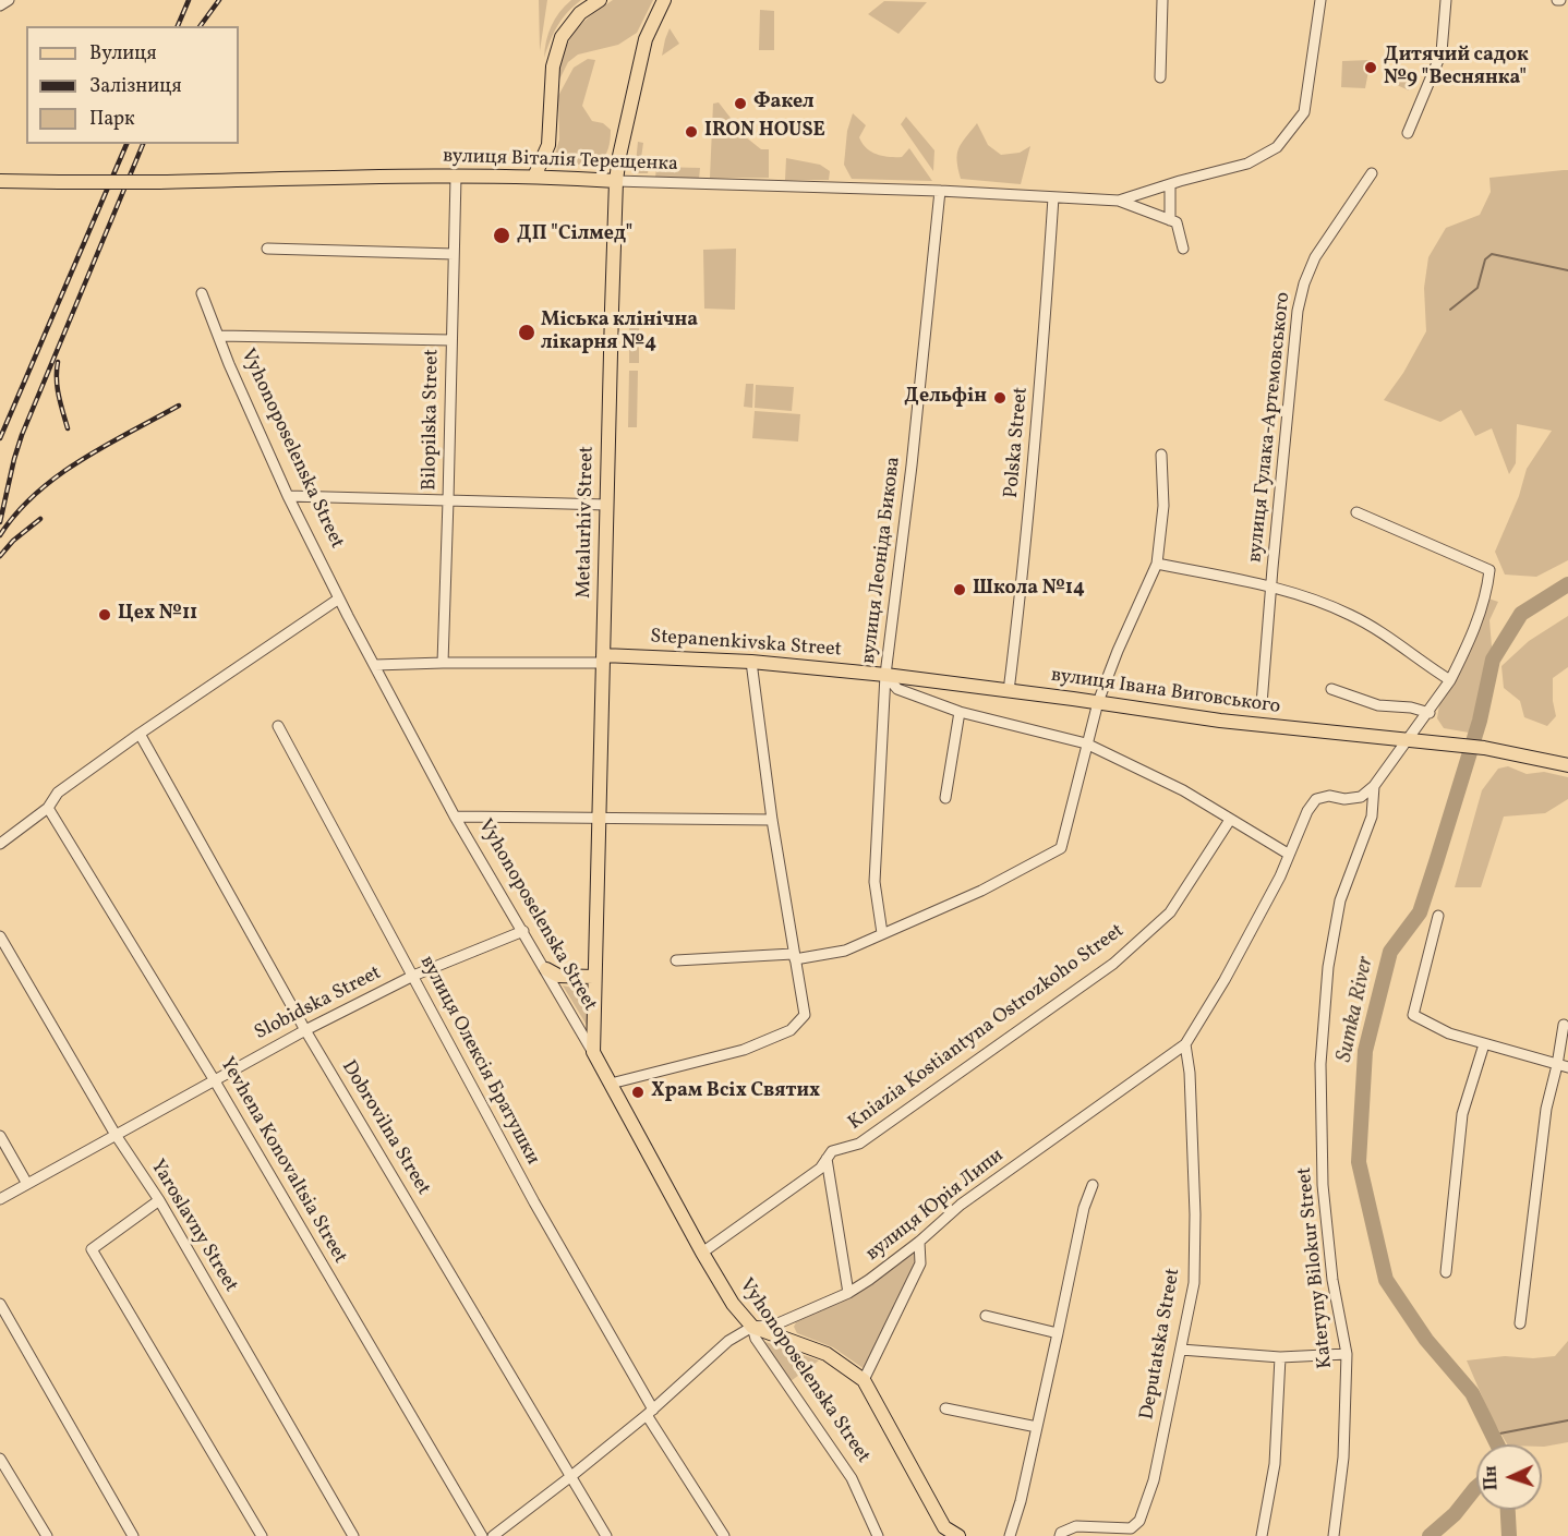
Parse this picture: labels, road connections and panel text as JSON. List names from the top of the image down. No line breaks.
{"streets":{"main road":["вулиця Віталія Терещенка","Vyhonoposelenska Street","Metalurhiv Street","Stepanenkivska Street","вулиця Івана Виговського"],"street":["Bilopilska Street","вулиця Гулака-Артемовського","Polska Street","вулиця Леоніда Бикова","Slobidska Street","Kniazia Kostiantyna Ostrozkoho Street","вулиця Олексія Братушки","Dobrovilna Street","Yevhena Konovaltsia Street","вулиця Юрія Липи","Yaroslavny Street","Kateryny Bilokur Street","Deputatska Street"]},"crossings":[["вулиця Віталія Терещенка","Bilopilska Street"],["вулиця Віталія Терещенка","Polska Street"],["вулиця Віталія Терещенка","Metalurhiv Street"],["вулиця Віталія Терещенка","вулиця Леоніда Бикова"],["Bilopilska Street","Stepanenkivska Street"],["Polska Street","вулиця Івана Виговського"],["Vyhonoposelenska Street","Metalurhiv Street"],["Vyhonoposelenska Street","Stepanenkivska Street"],["Vyhonoposelenska Street","Slobidska Street"],["Vyhonoposelenska Street","Kniazia Kostiantyna Ostrozkoho Street"],["Vyhonoposelenska Street","вулиця Юрія Липи"],["Metalurhiv Street","Stepanenkivska Street"],["вулиця Леоніда Бикова","Stepanenkivska Street"],["вулиця Леоніда Бикова","вулиця Івана Виговського"],["Stepanenkivska Street","вулиця Івана Виговського"],["Slobidska Street","вулиця Олексія Братушки"],["Slobidska Street","Dobrovilna Street"],["Slobidska Street","Yevhena Konovaltsia Street"],["Slobidska Street","Yaroslavny Street"],["вулиця Олексія Братушки","вулиця Юрія Липи"],["Dobrovilna Street","вулиця Юрія Липи"],["вулиця Юрія Липи","Kateryny Bilokur Street"],["вулиця Юрія Липи","Deputatska Street"]],"water":["Sumka River"],"places":["Дитячий садок №9 \"Веснянка\"","Факел","IRON HOUSE","ДП \"Сілмед\"","Міська клінічна лікарня №4","Дельфін","Школа №14","Цех №11","Храм Всіх Святих"],"legend":["Вулиця","Залізниця","Парк"],"north":"left"}
